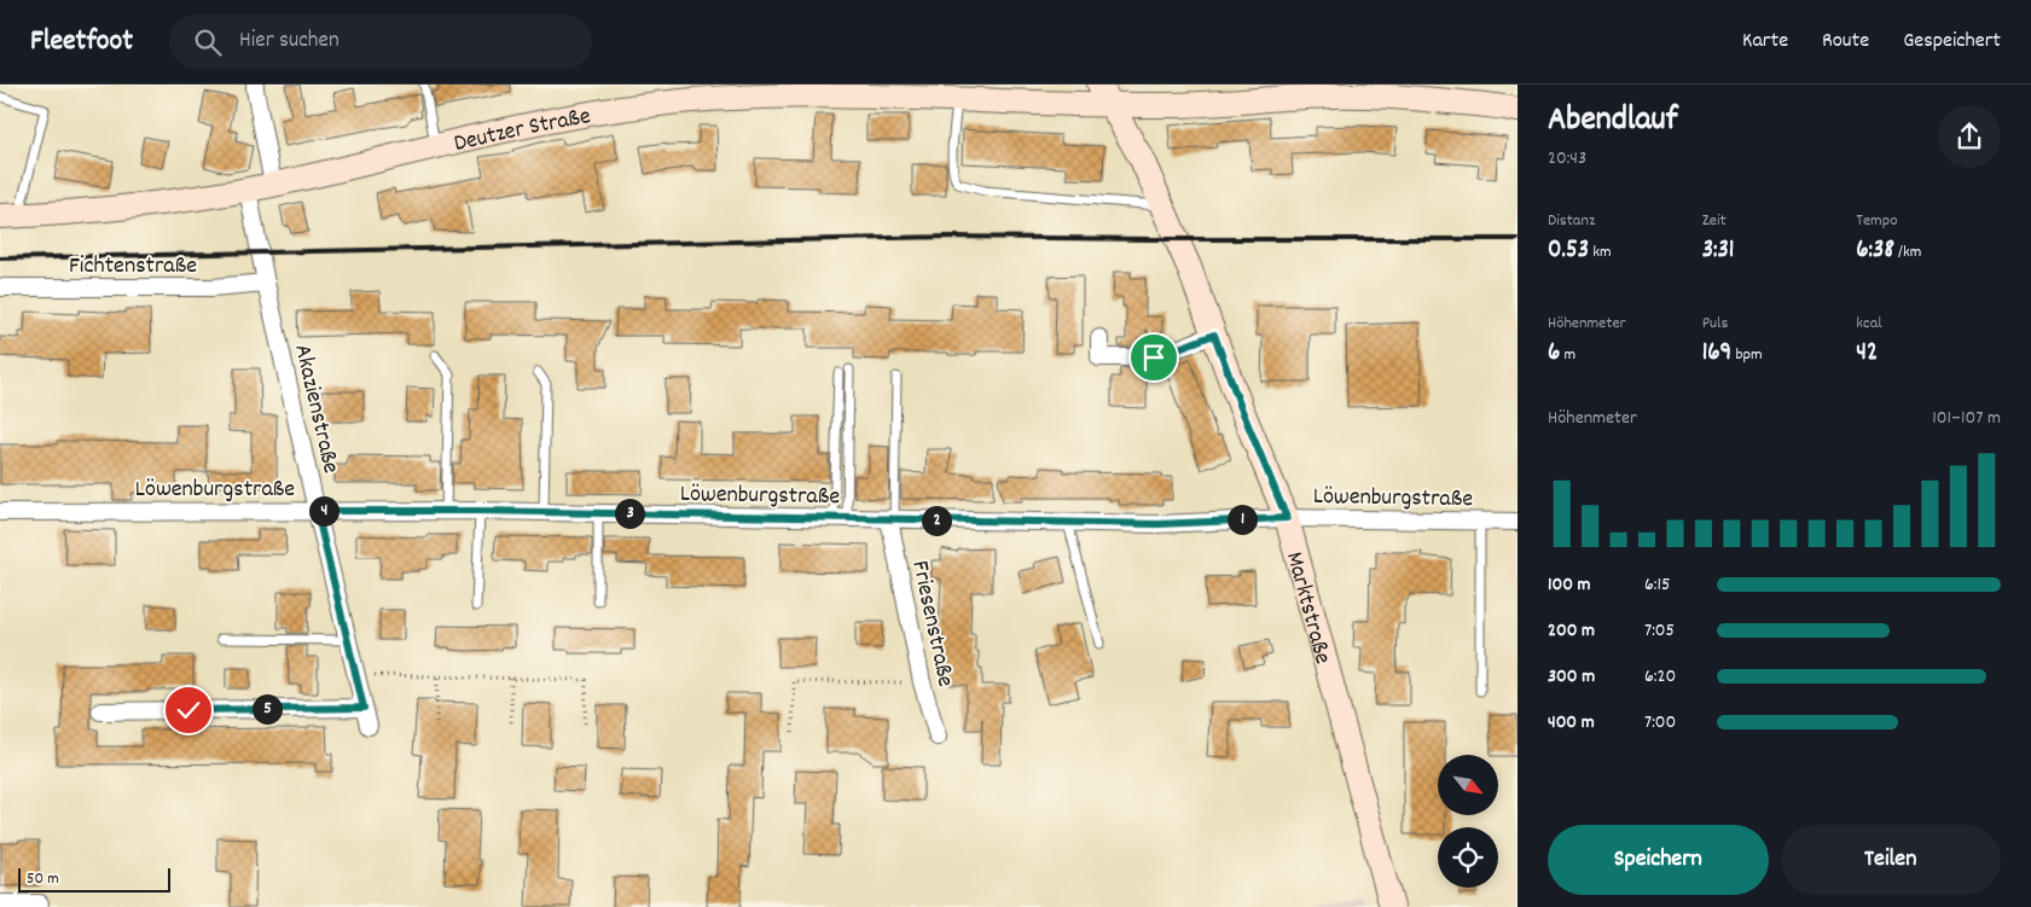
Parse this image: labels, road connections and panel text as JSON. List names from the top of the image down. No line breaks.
{"streets":{"main road":["Deutzer Straße","Marktstraße"],"street":["Fichtenstraße","Akazienstraße","Löwenburgstraße","Friesenstraße"]},"crossings":[["Deutzer Straße","Akazienstraße"],["Deutzer Straße","Marktstraße"],["Fichtenstraße","Akazienstraße"],["Akazienstraße","Löwenburgstraße"],["Löwenburgstraße","Marktstraße"],["Löwenburgstraße","Friesenstraße"]],"scale_bar":"50 m","north":"bottom right","page":{"header":"Fleetfoot","search":"Hier suchen","nav":["Karte","Route","Gespeichert"],"heading":["Abendlauf","20:43"],"stats":[["Distanz","0.53 km"],["Zeit","3:31"],["Tempo","6:38 /km"],["Höhenmeter","6 m"],["Puls","169 bpm"],["kcal","42"]],"chart":["Höhenmeter","101–107 m"],"pins":["4","3","1","2","5"],"list":[{"name":"100 m","note":"6:15"},{"name":"200 m","note":"7:05"},{"name":"300 m","note":"6:20"},{"name":"400 m","note":"7:00"}],"buttons":["Speichern","Teilen"],"scale":"50 m"}}
